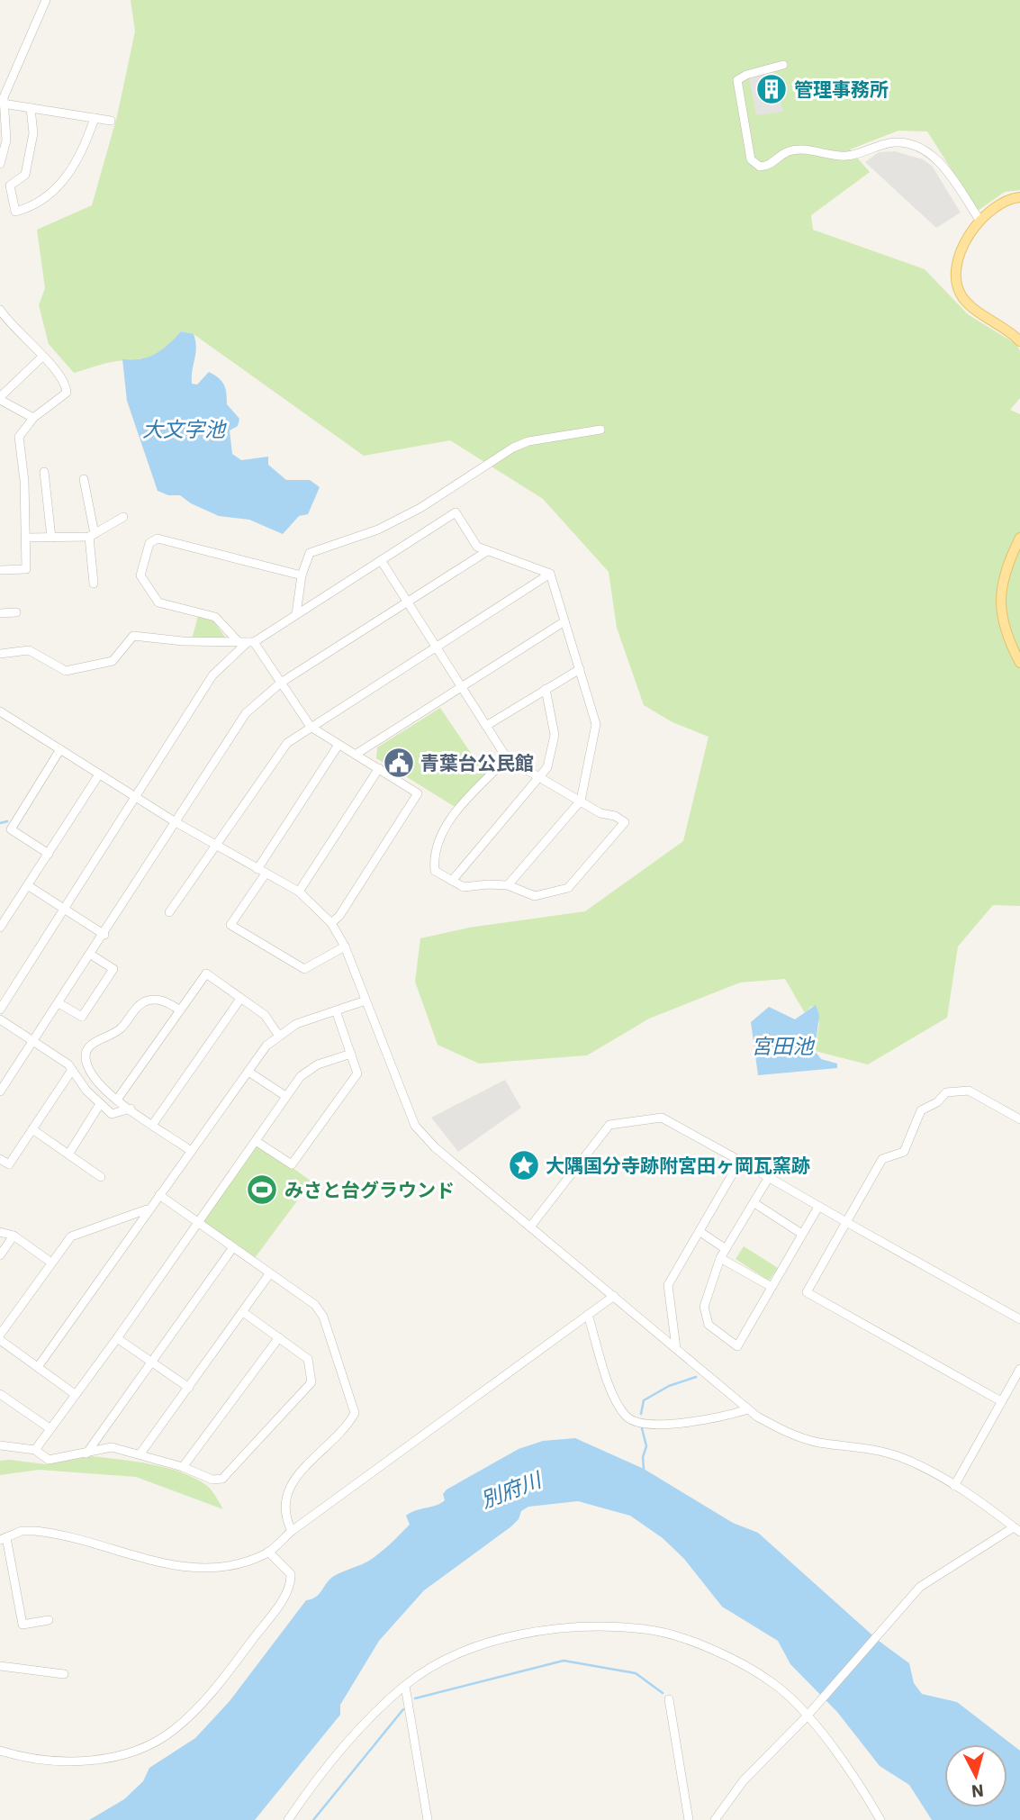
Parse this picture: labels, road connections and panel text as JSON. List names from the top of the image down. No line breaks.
{"water":["大文字池","宮田池","別府川"],"places":{"building":["管理事務所"],"public building":["青葉台公民館"],"place":["大隅国分寺跡附宮田ヶ岡瓦窯跡"],"sports":["みさと台グラウンド"]},"north":"bottom"}
